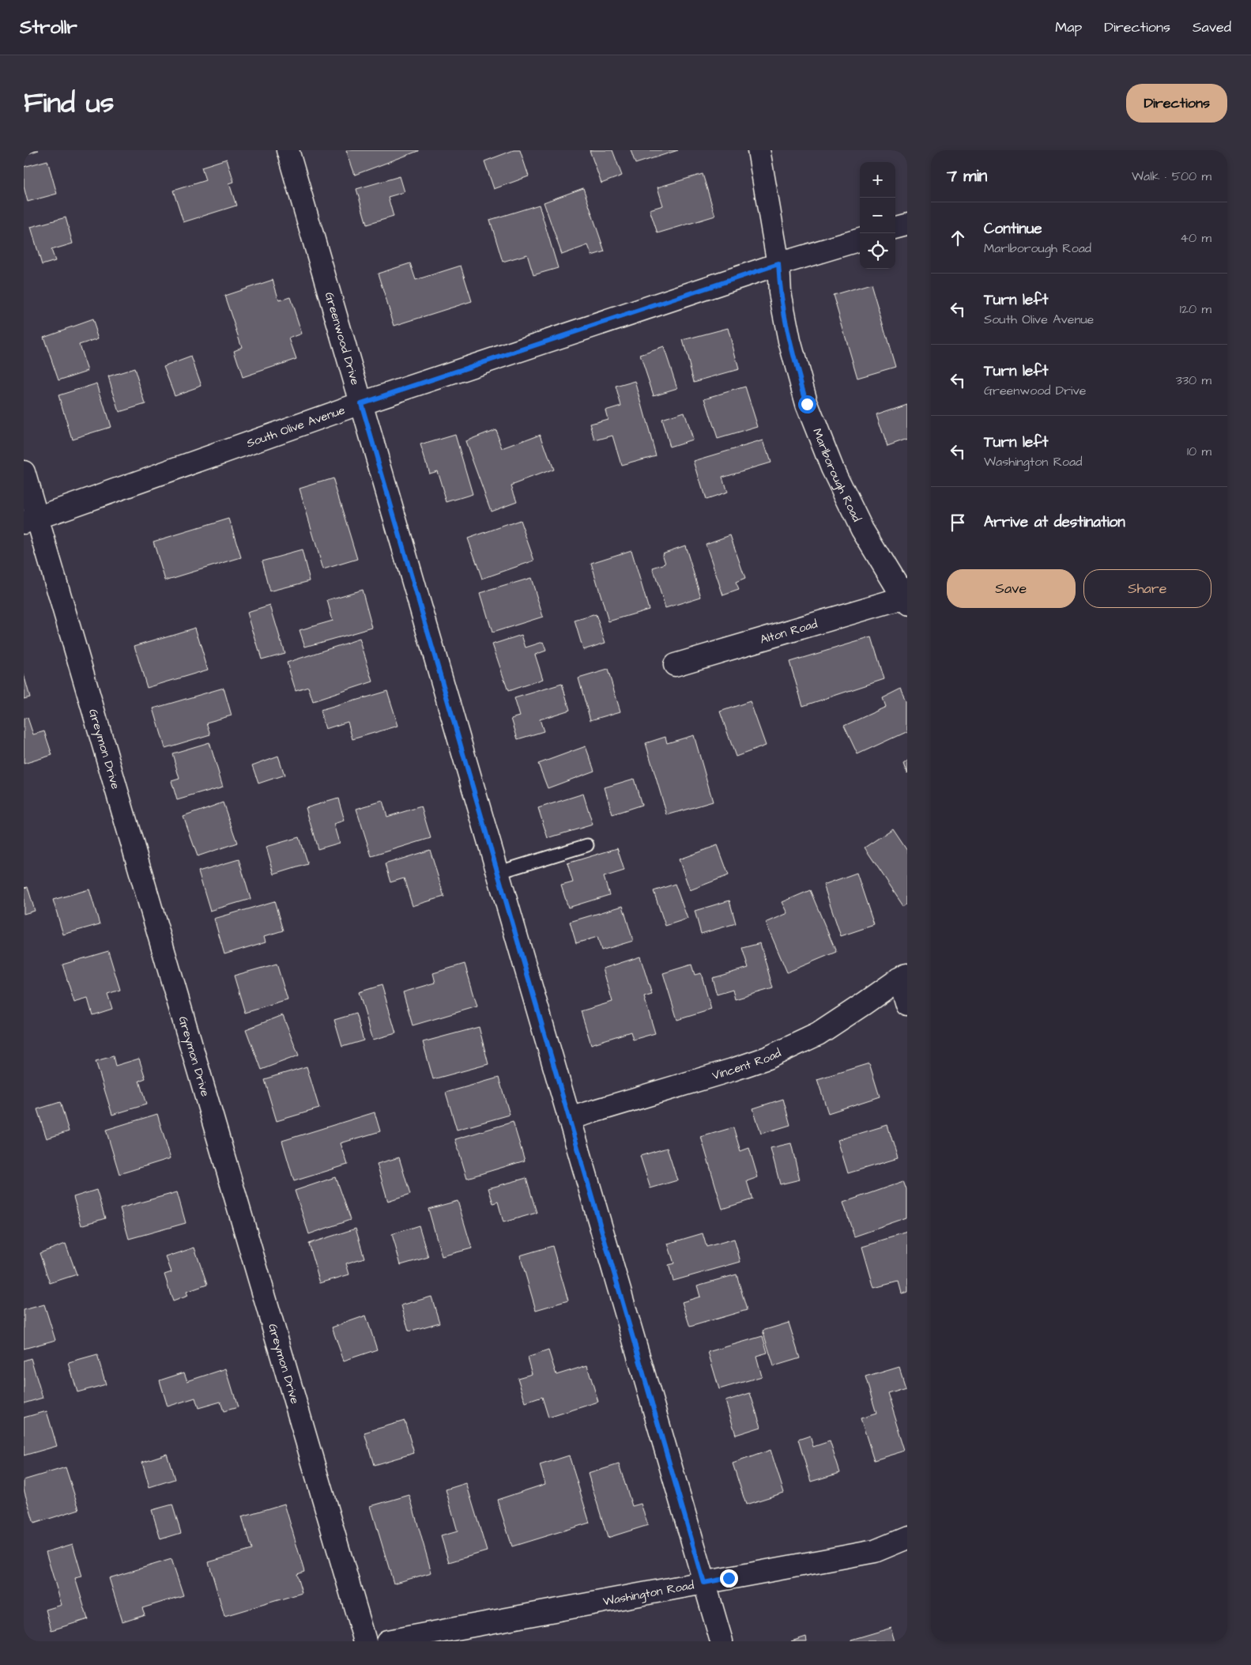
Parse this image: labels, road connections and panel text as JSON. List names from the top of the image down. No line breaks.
{"streets":{"street":["Greenwood Drive","South Olive Avenue","Marlborough Road","Alton Road","Greymon Drive","Vincent Road","Washington Road"]},"crossings":[["Greenwood Drive","South Olive Avenue"],["Greenwood Drive","Vincent Road"],["Greenwood Drive","Washington Road"],["South Olive Avenue","Marlborough Road"],["South Olive Avenue","Greymon Drive"],["Marlborough Road","Alton Road"]],"page":{"header":"Strollr","nav":["Map","Directions","Saved"],"title":"Find us","buttons":["Directions",["Save","Share"]],"heading":["7 min","Walk · 500 m"],"map_buttons":["+","−"],"list":[["Continue","Marlborough Road","40 m"],["Turn left","South Olive Avenue","120 m"],["Turn left","Greenwood Drive","330 m"],["Turn left","Washington Road","10 m"],"Arrive at destination"]}}
